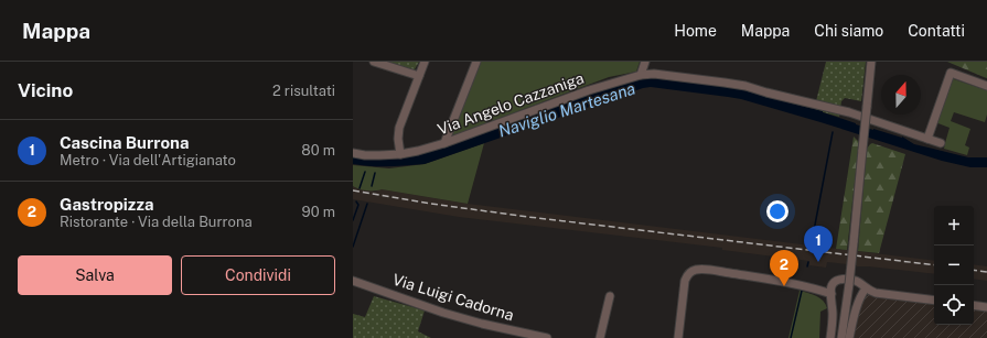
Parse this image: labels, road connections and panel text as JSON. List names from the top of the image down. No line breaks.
{"streets":{"street":["Via Angelo Cazzaniga","Via Luigi Cadorna"]},"water":["Naviglio Martesana"],"north":"top","page":{"header":"Mappa","nav":["Home","Mappa","Chi siamo","Contatti"],"heading":["Vicino","2 risultati"],"list":[{"mark":"1","name":"Cascina Burrona","note":"Metro · Via dell'Artigianato","value":"80 m"},{"mark":"2","name":"Gastropizza","note":"Ristorante · Via della Burrona","value":"90 m"}],"map_buttons":["+","−"],"pins":["1","2"],"buttons":["Salva","Condividi"]}}
